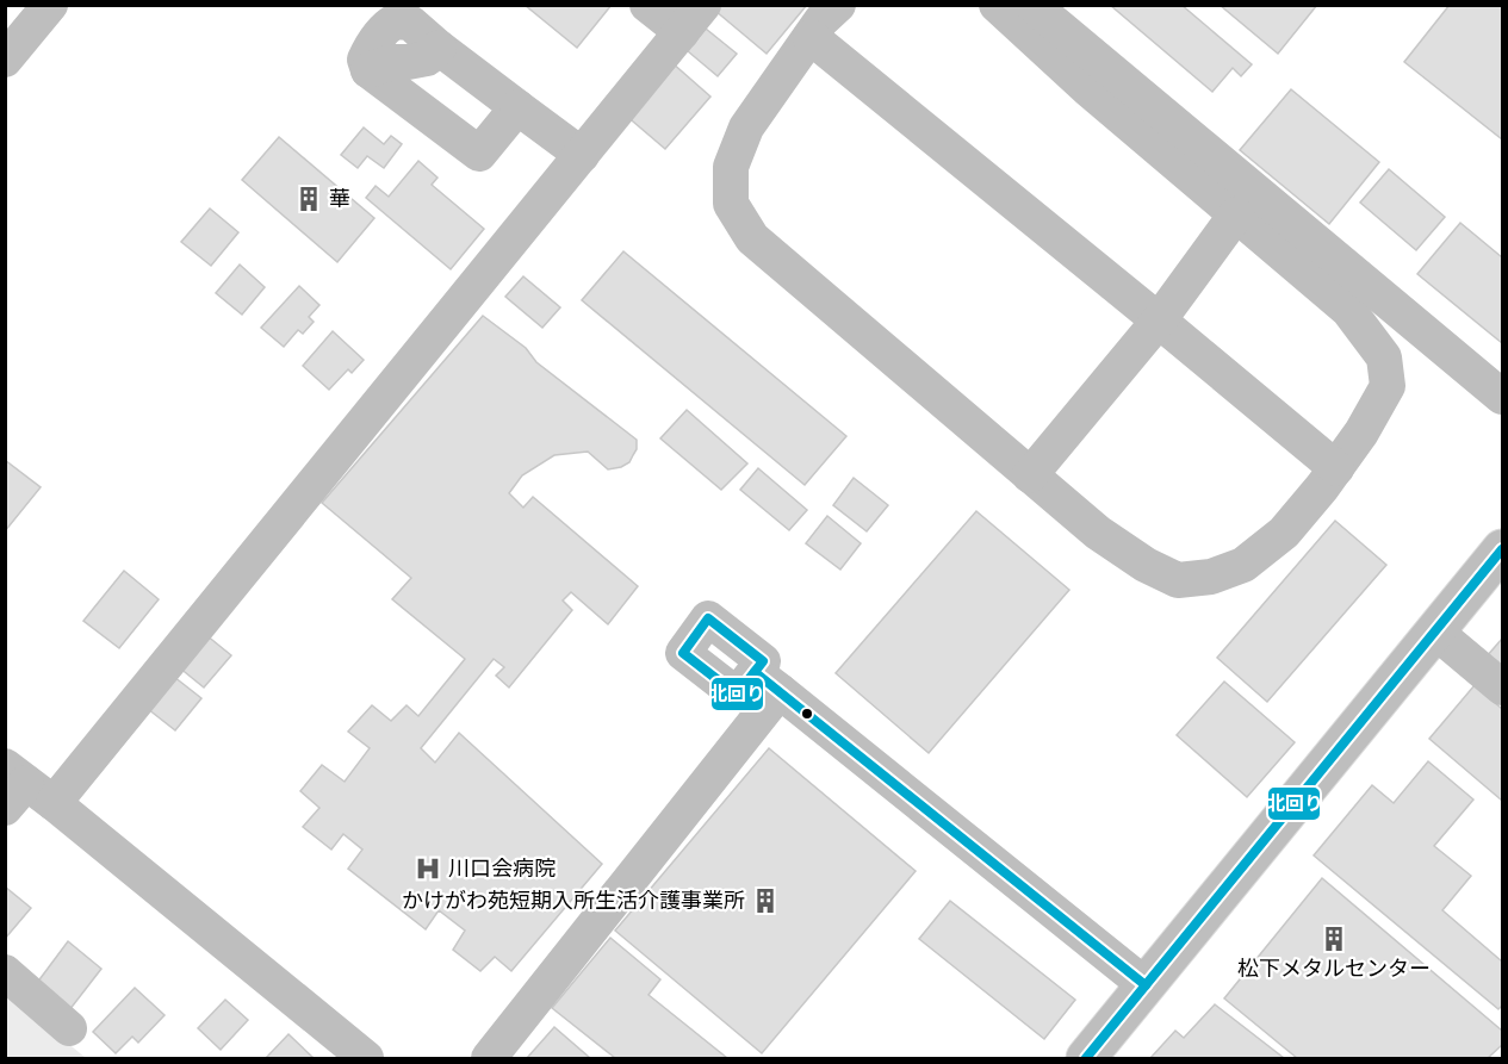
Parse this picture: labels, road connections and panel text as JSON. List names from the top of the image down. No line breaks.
{"places":{"building":["華","かけがわ苑短期入所生活介護事業所","松下メタルセンター"],"hospital":["川口会病院"]},"lines":["transit line 北回り"]}
